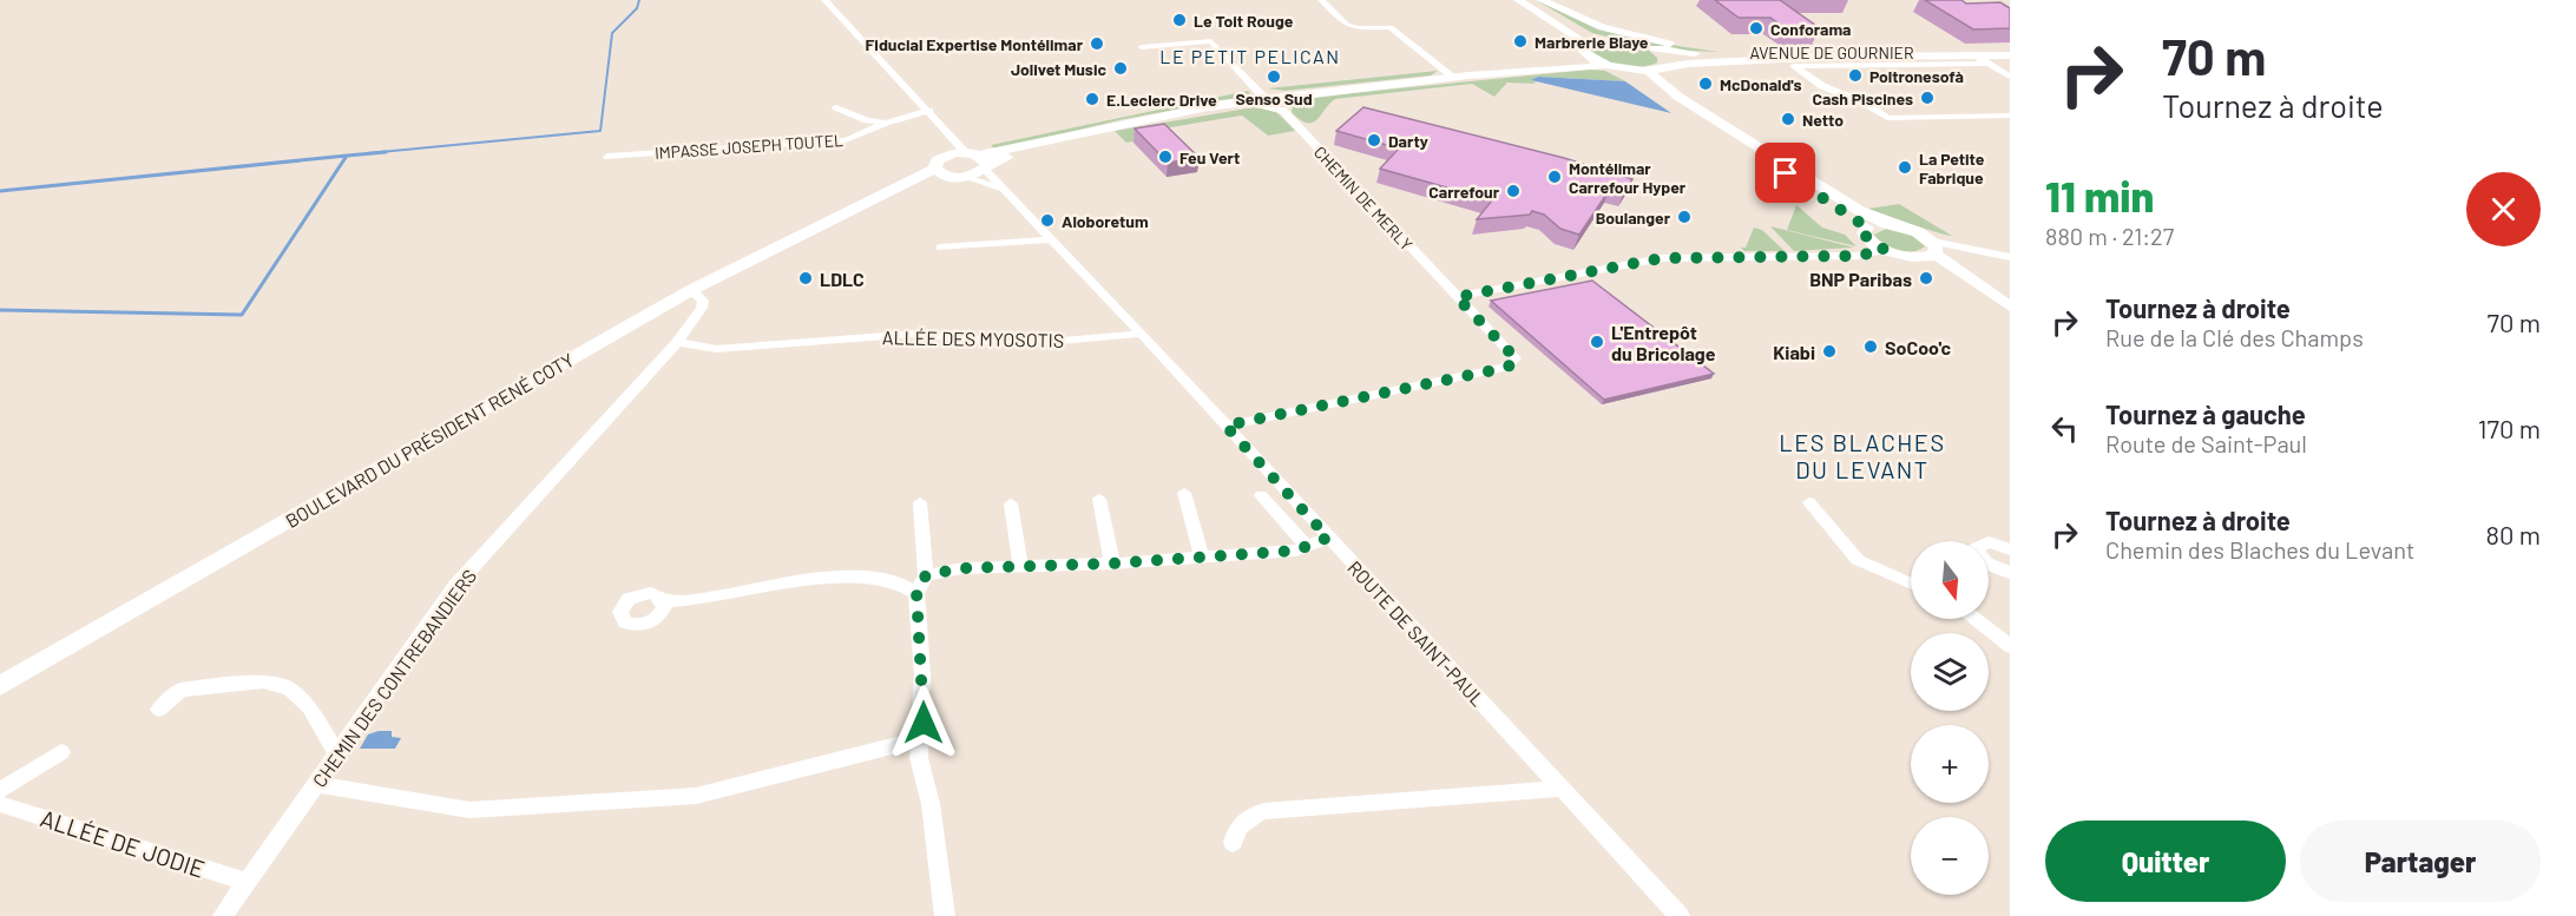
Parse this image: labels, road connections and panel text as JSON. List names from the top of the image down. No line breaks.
{"streets":{"main road":["AVENUE DE GOURNIER","BOULEVARD DU PRÉSIDENT RENÉ COTY"],"street":["IMPASSE JOSEPH TOUTEL","CHEMIN DE MERLY","ALLÉE DES MYOSOTIS","ROUTE DE SAINT-PAUL","CHEMIN DES CONTREBANDIERS","ALLÉE DE JODIE"]},"crossings":[["IMPASSE JOSEPH TOUTEL","ROUTE DE SAINT-PAUL"],["CHEMIN DE MERLY","ROUTE DE SAINT-PAUL"],["ALLÉE DES MYOSOTIS","ROUTE DE SAINT-PAUL"],["ALLÉE DES MYOSOTIS","CHEMIN DES CONTREBANDIERS"],["BOULEVARD DU PRÉSIDENT RENÉ COTY","ROUTE DE SAINT-PAUL"],["BOULEVARD DU PRÉSIDENT RENÉ COTY","CHEMIN DES CONTREBANDIERS"],["CHEMIN DES CONTREBANDIERS","ALLÉE DE JODIE"]],"districts":["LE PETIT PELICAN","LES BLACHES DU LEVANT"],"places":["Le Toit Rouge","Conforama","Marbrerie Blaye","Fiducial Expertise Montélimar","Jolivet Music","Poltronesofà","Senso Sud","McDonald's","Cash Piscines","E.Leclerc Drive","Netto","Darty","Feu Vert","La Petite Fabrique","Montélimar Carrefour Hyper","Carrefour","Boulanger","Aloboretum","LDLC","BNP Paribas","L'Entrepôt du Bricolage","SoCoo'c","Kiabi"],"north":"bottom","page":{"turn":["70 m","Tournez à droite"],"heading":["11 min","880 m · 21:27"],"list":[{"name":"Tournez à droite","note":"Rue de la Clé des Champs","value":"70 m"},{"name":"Tournez à gauche","note":"Route de Saint-Paul","value":"170 m"},{"name":"Tournez à droite","note":"Chemin des Blaches du Levant","value":"80 m"}],"map_buttons":["+","−"],"buttons":["Quitter","Partager"]}}
